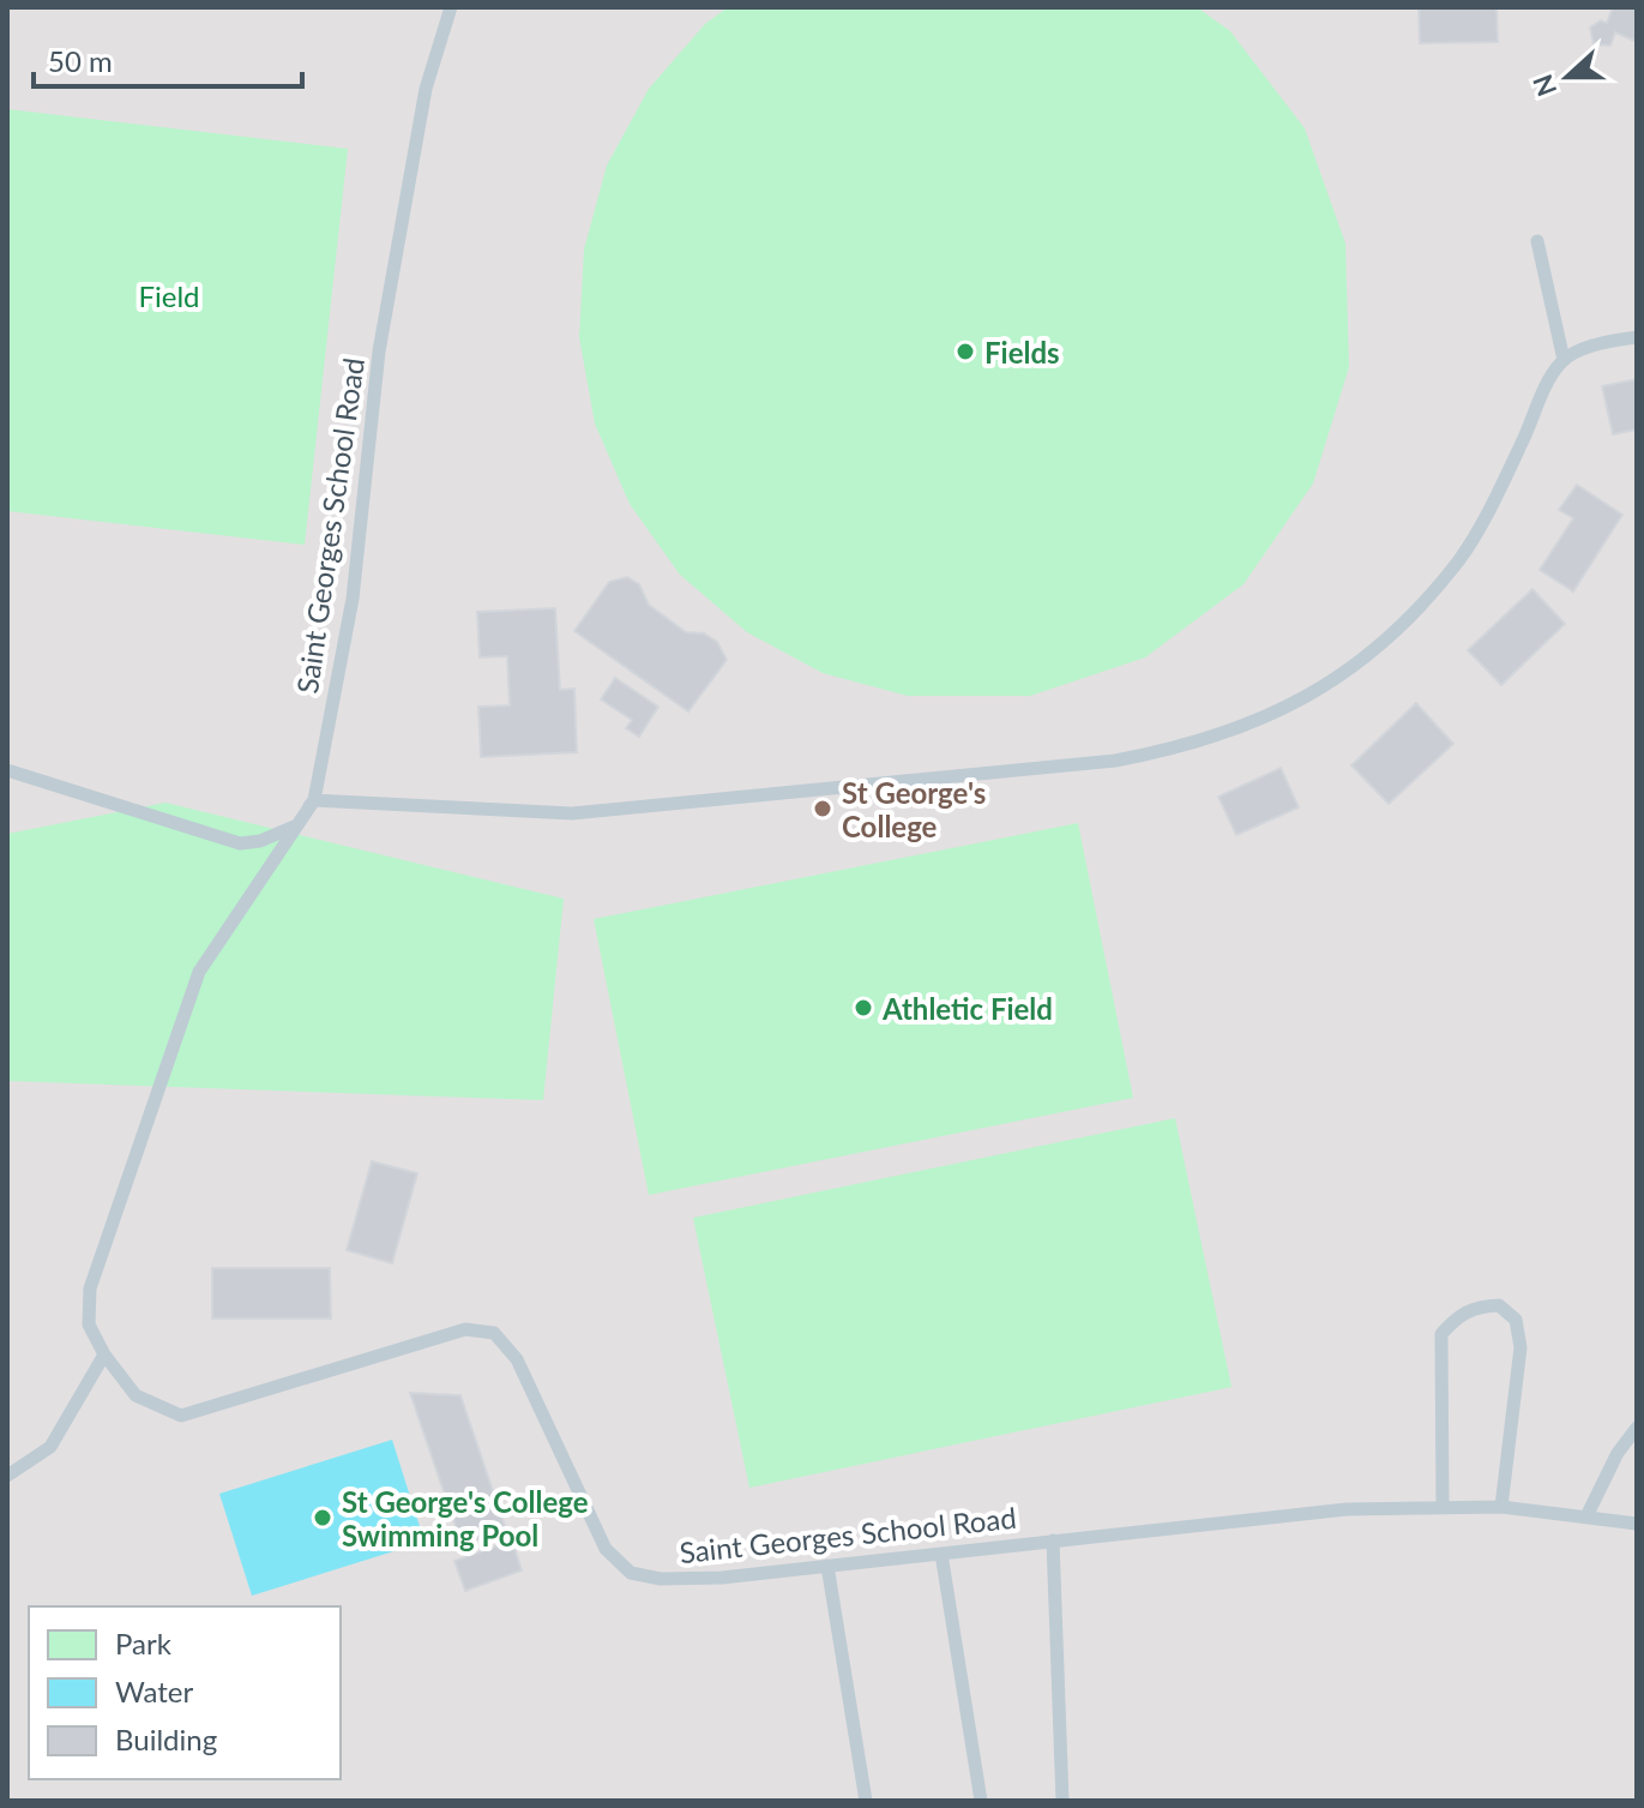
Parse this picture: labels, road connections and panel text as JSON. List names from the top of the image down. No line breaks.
{"streets":{"lane":["Saint Georges School Road"]},"parks":["Field"],"places":["Fields","St George's College","Athletic Field","St George's College Swimming Pool"],"legend":["Park","Water","Building"],"scale_bar":"50 m","north":"left"}
